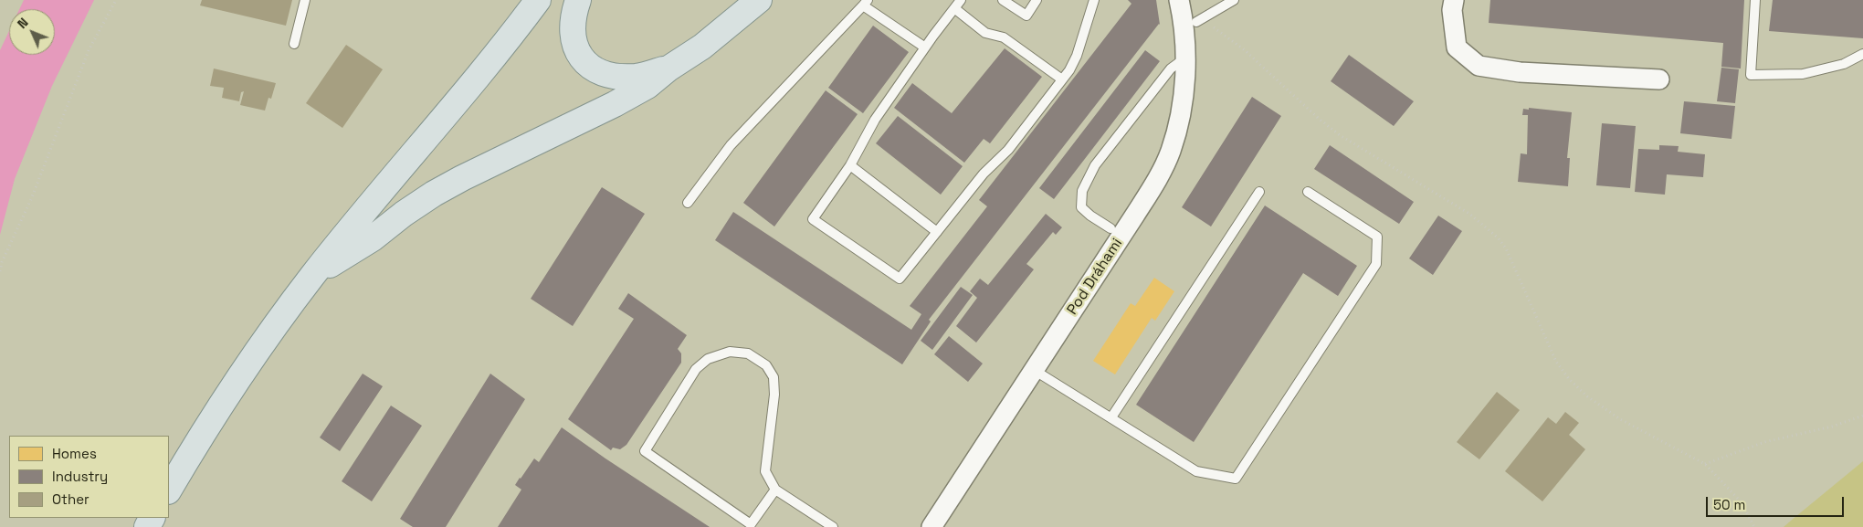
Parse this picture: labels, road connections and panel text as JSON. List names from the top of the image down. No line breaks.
{"streets":{"street":["Pod Dráhami"]},"legend":["Homes","Industry","Other"],"scale_bar":"50 m","north":"top left"}
